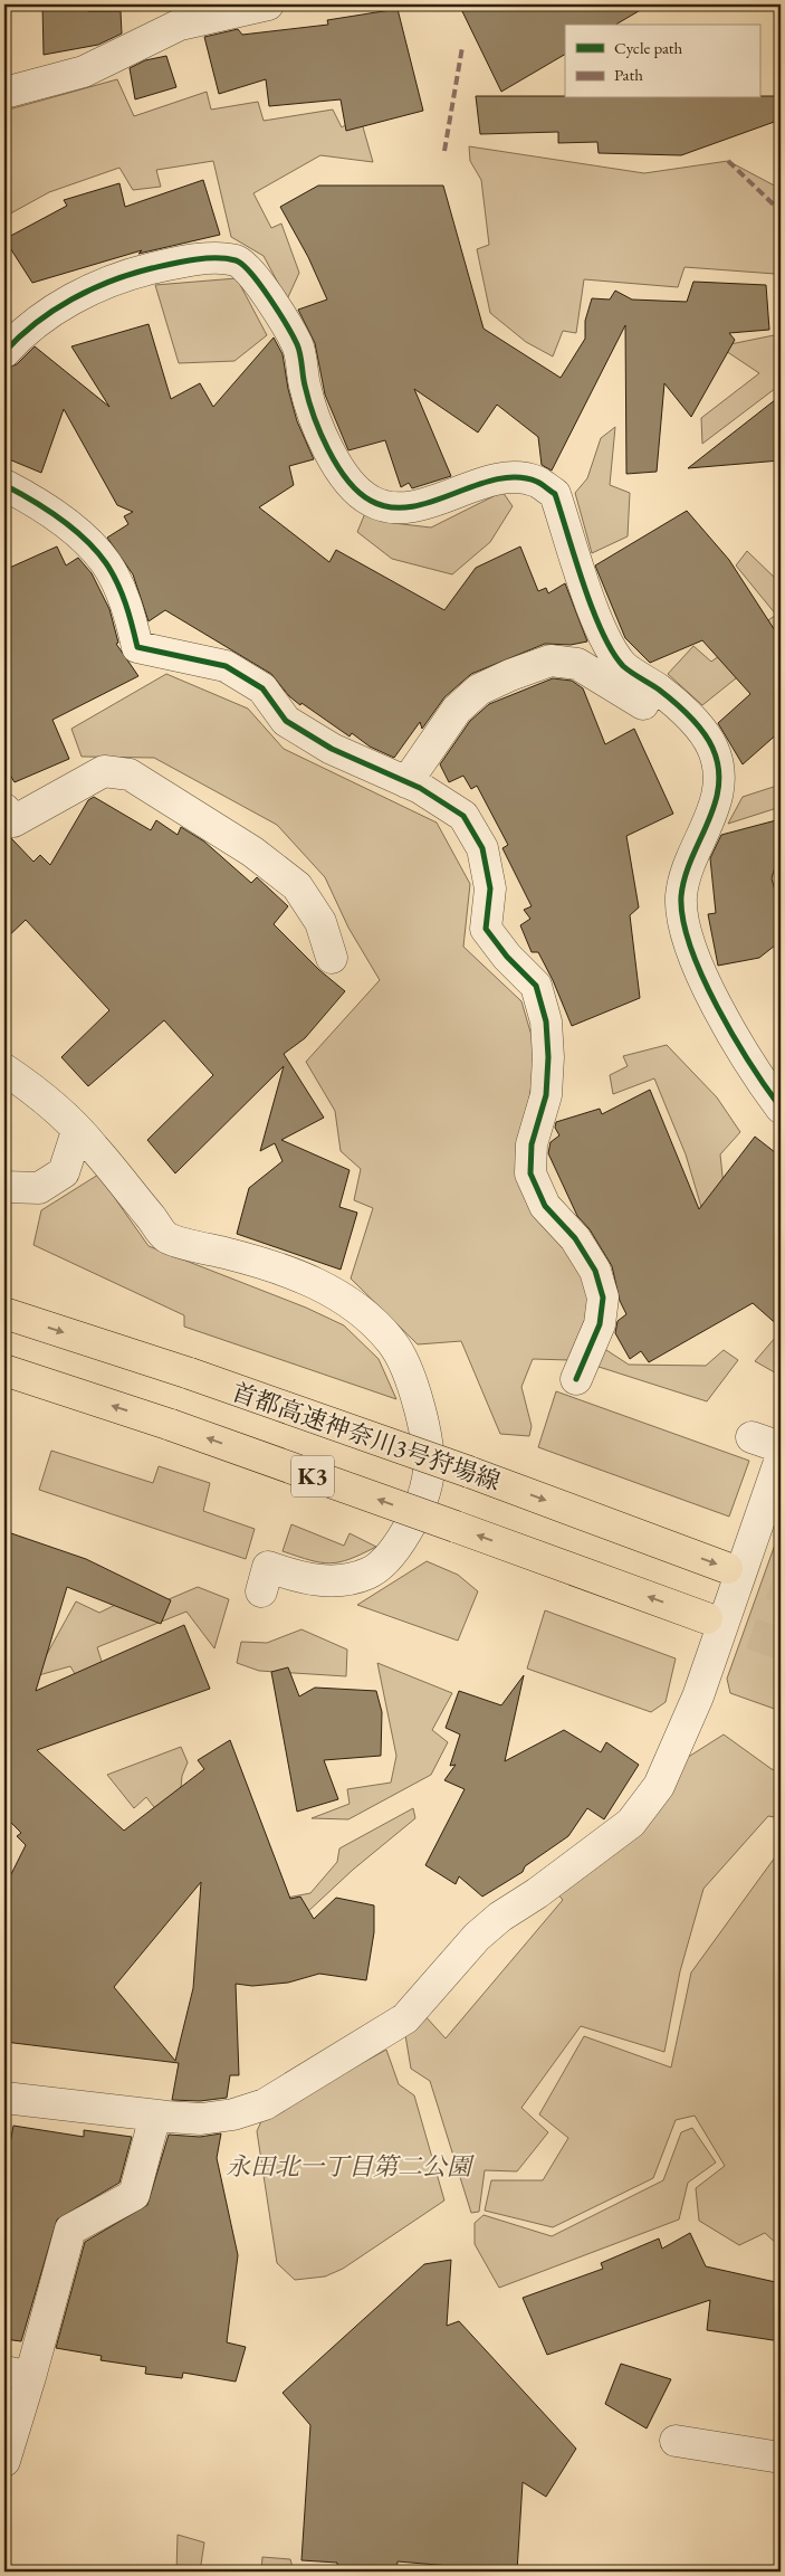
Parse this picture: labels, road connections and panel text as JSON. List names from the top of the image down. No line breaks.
{"streets":{"highway":["首都高速神奈川3号狩場線","K3"]},"parks":["永田北一丁目第二公園"],"legend":["Cycle path","Path"]}
